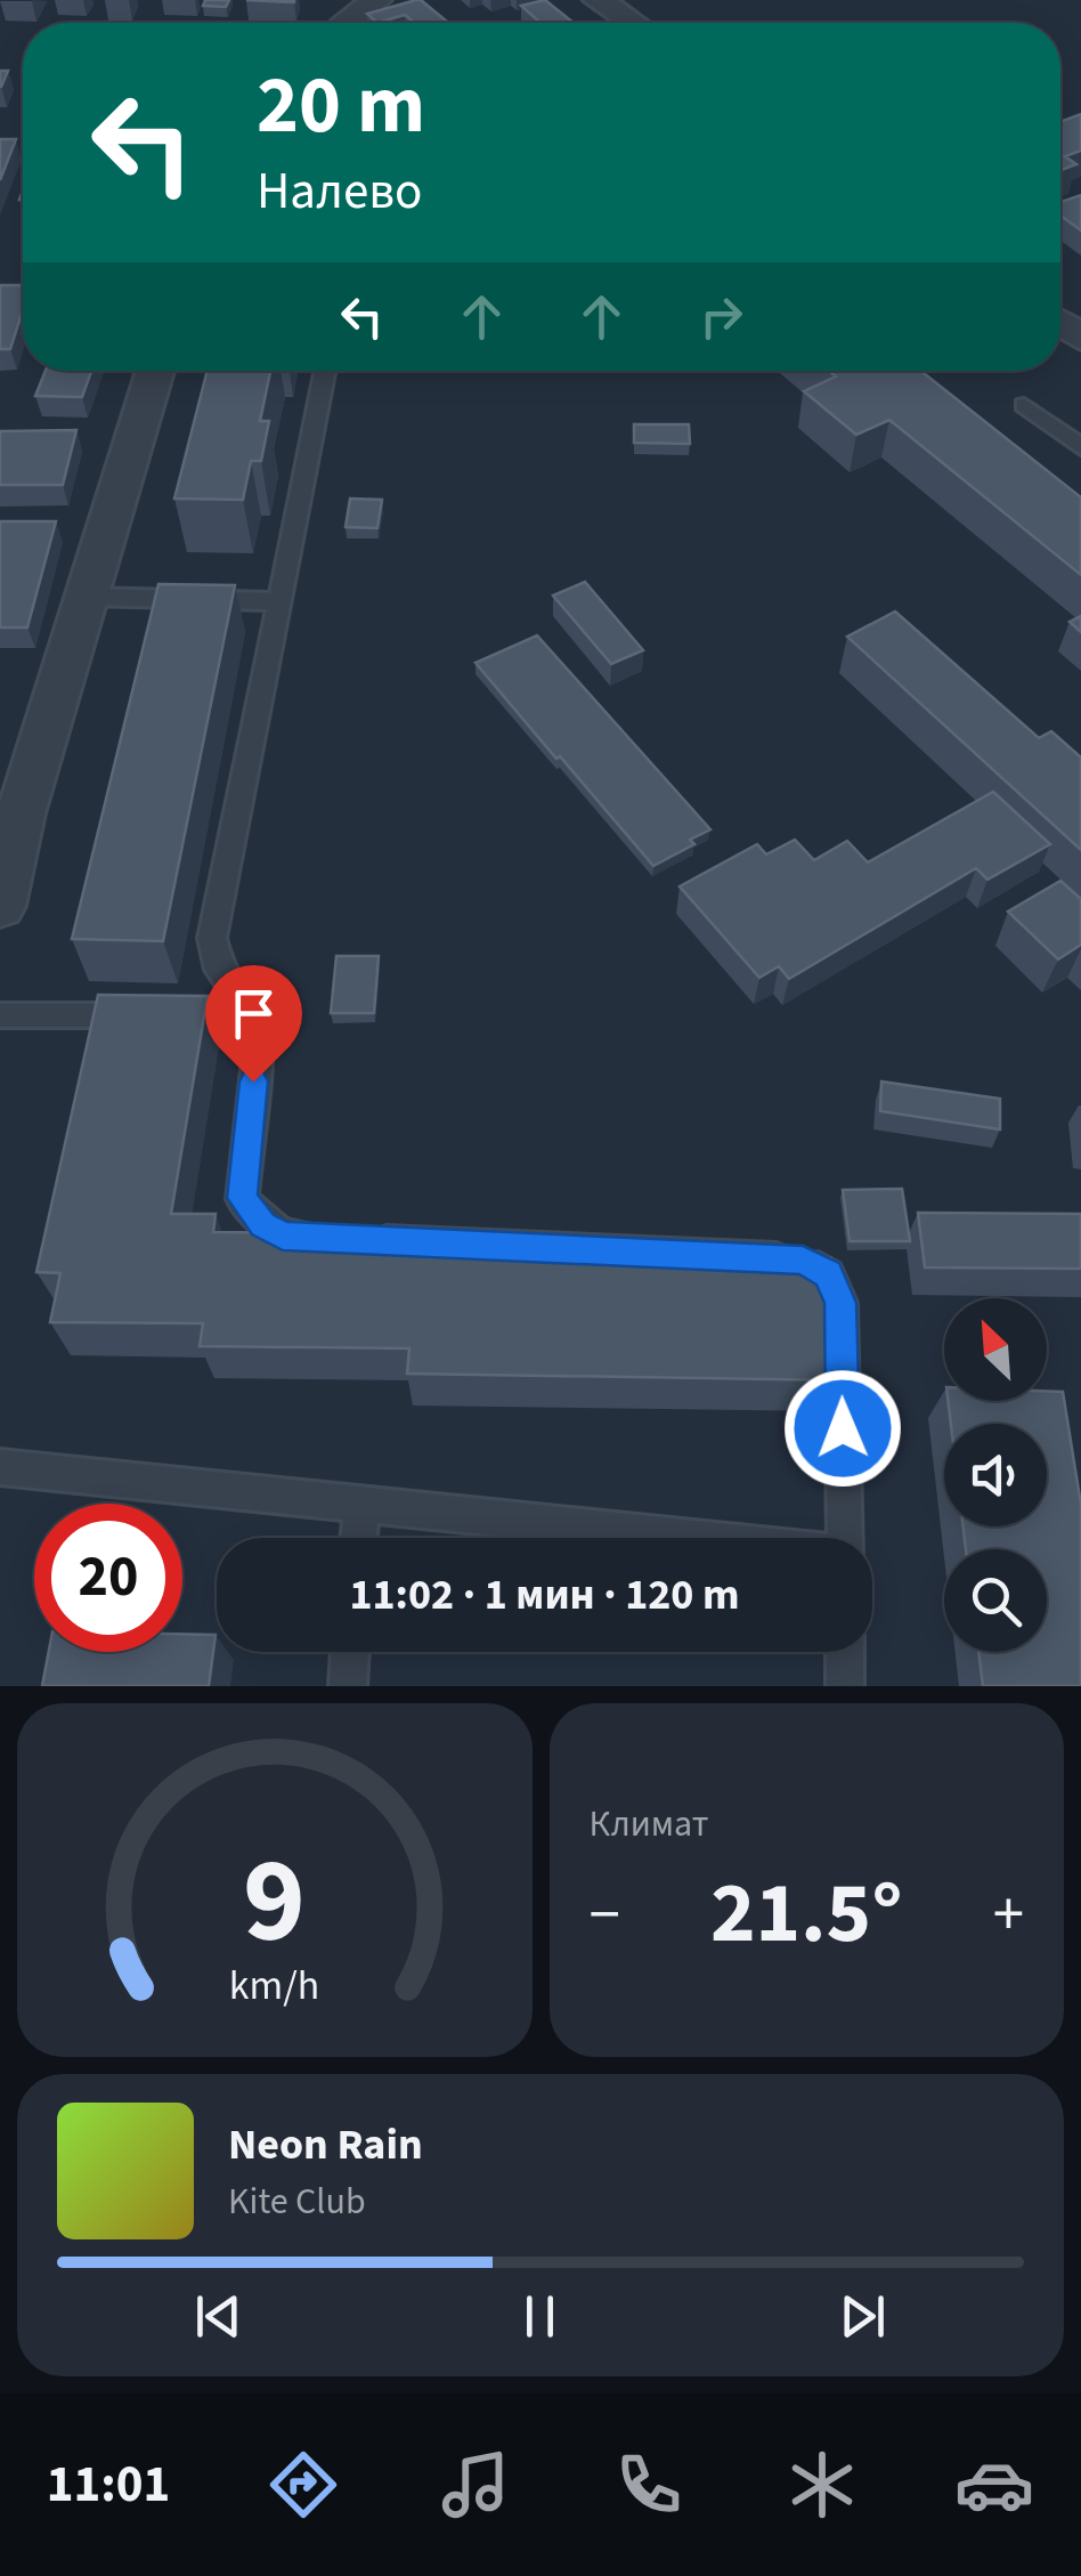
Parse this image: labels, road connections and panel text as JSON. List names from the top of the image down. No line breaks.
{"north":"top left","page":{"turn":["20 m","Налево"],"limit":"20","trip":"11:02 · 1 мин · 120 m","tile":"Климат","heat":["−","21.5°","+"],"song":["Neon Rain","Kite Club"],"tabs":"11:01","gauge":["9","km/h"]}}
